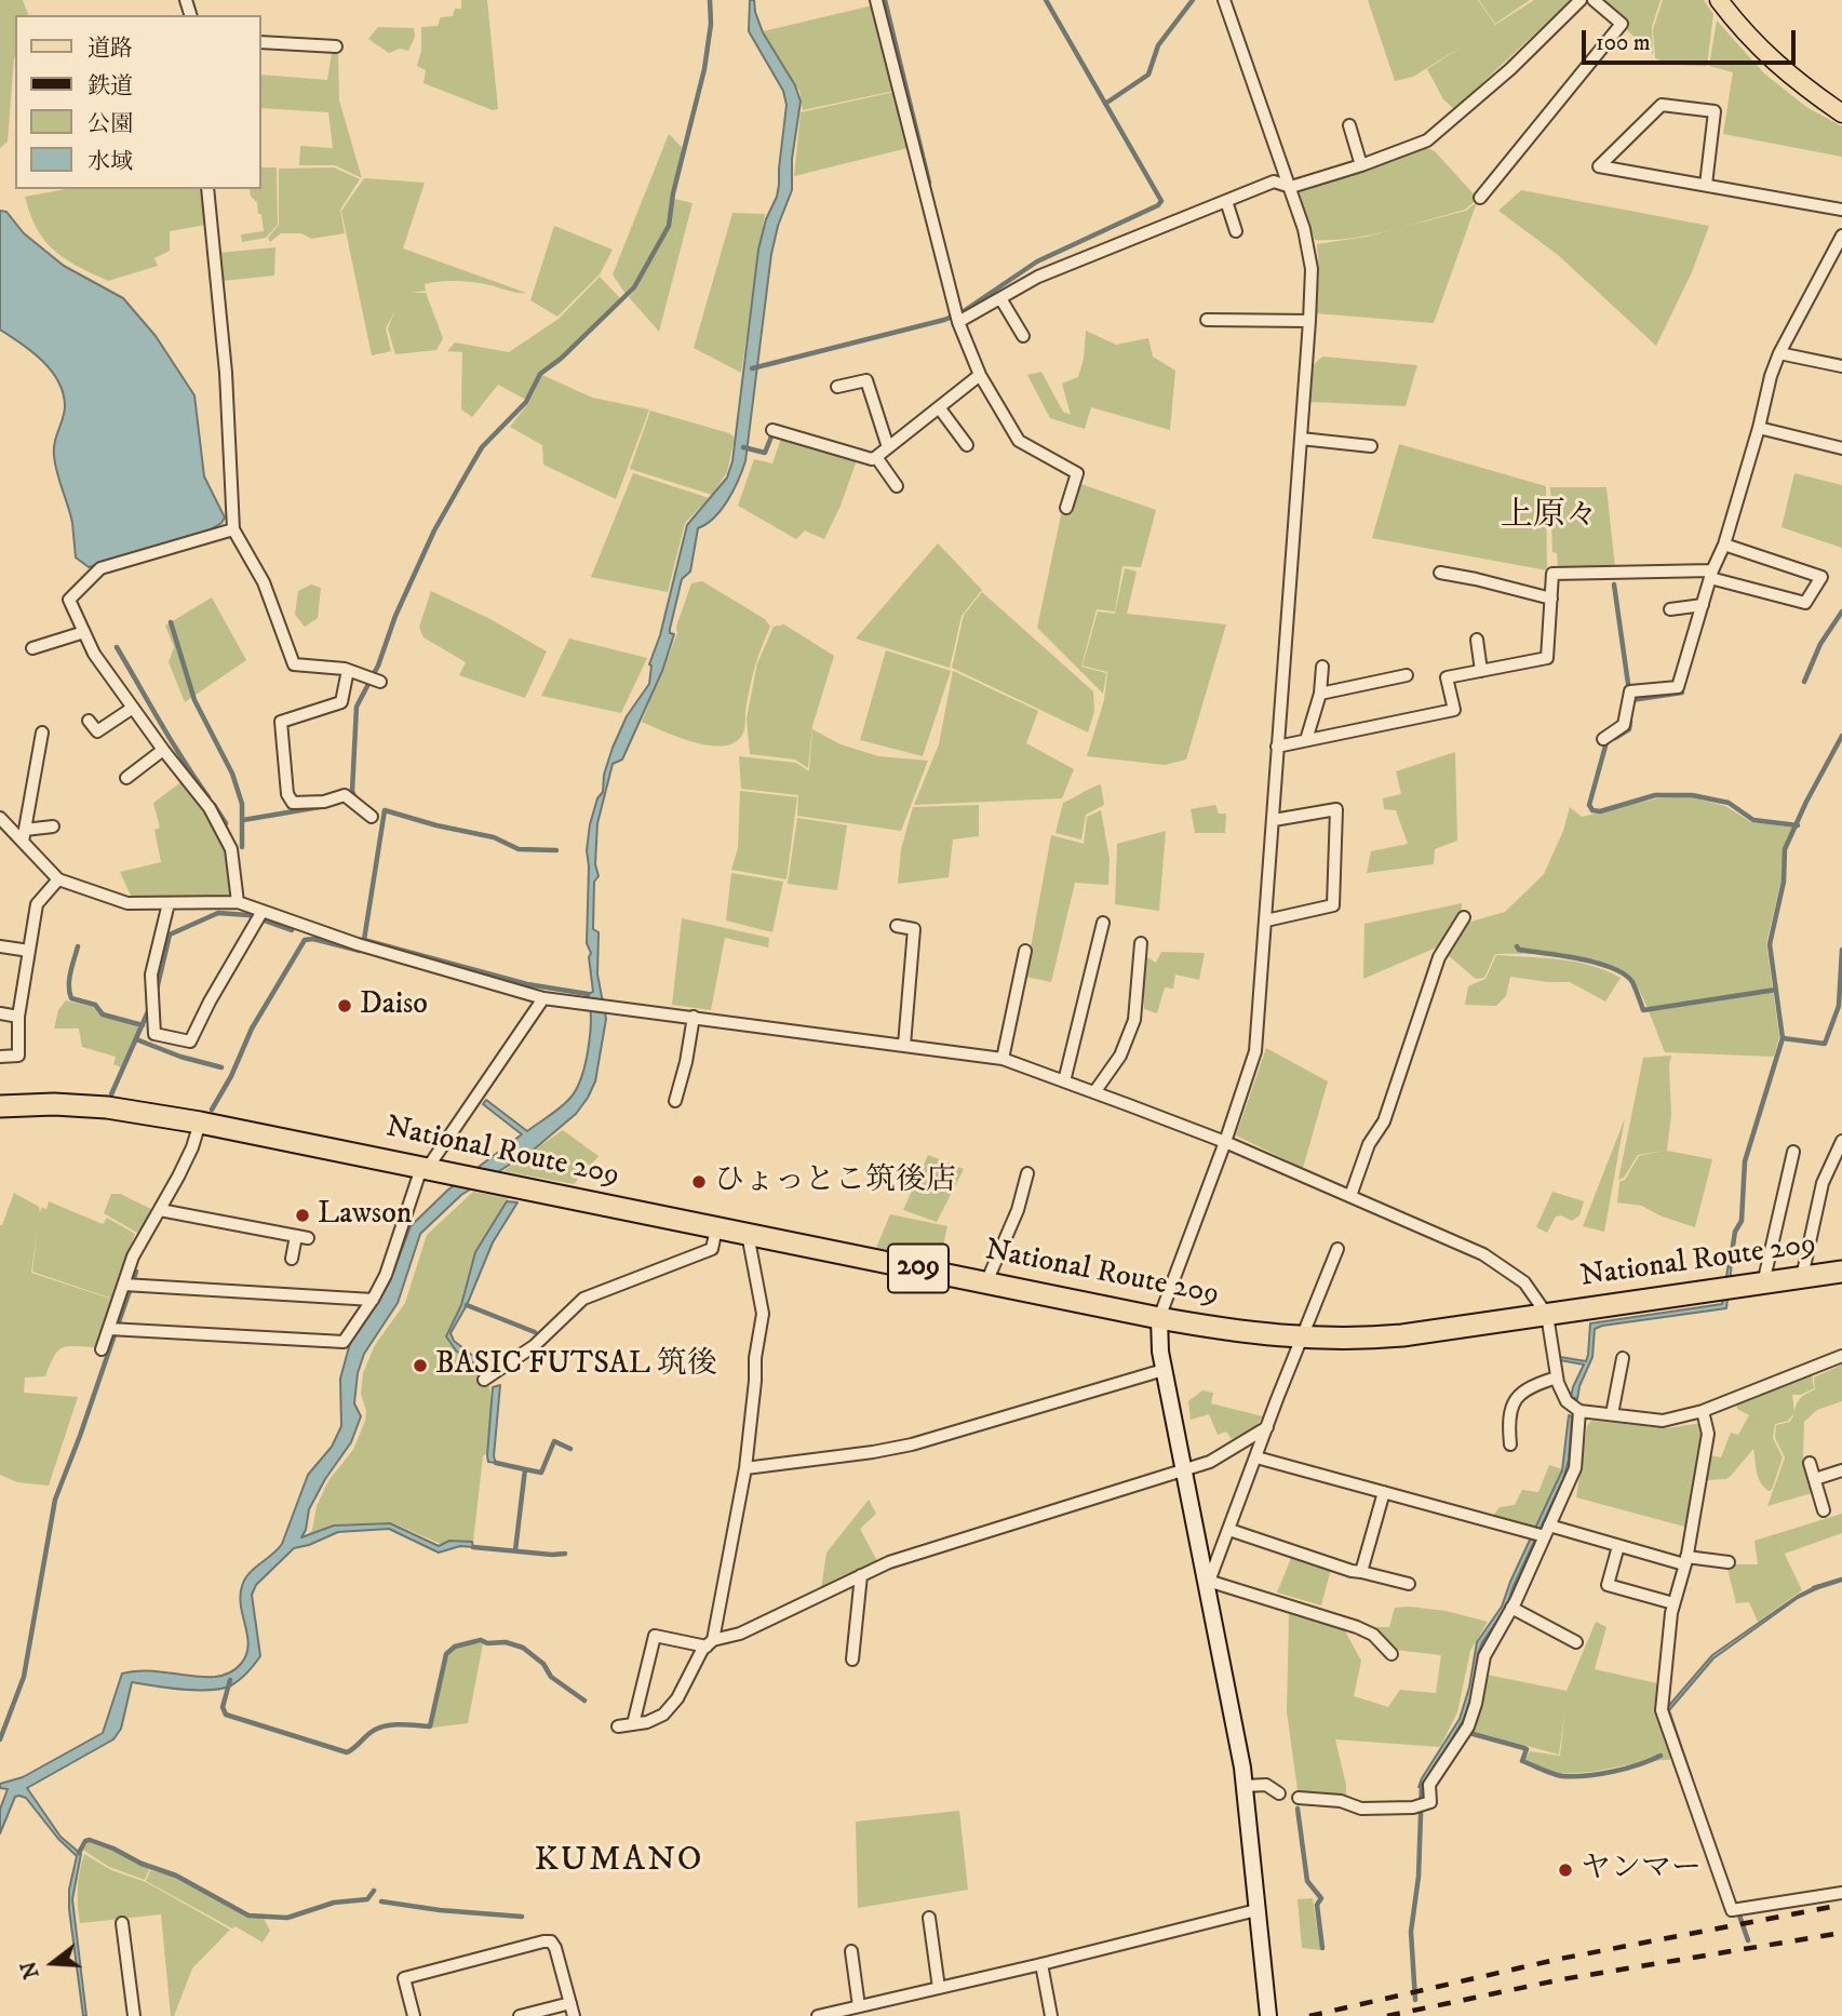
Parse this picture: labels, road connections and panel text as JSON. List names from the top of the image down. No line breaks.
{"streets":{"highway":["National Route 209","209"]},"districts":["上原々","KUMANO"],"places":["Daiso","ひょっとこ筑後店","Lawson","BASIC FUTSAL 筑後","ヤンマー"],"legend":["道路","鉄道","公園","水域"],"scale_bar":"100 m","north":"left"}
